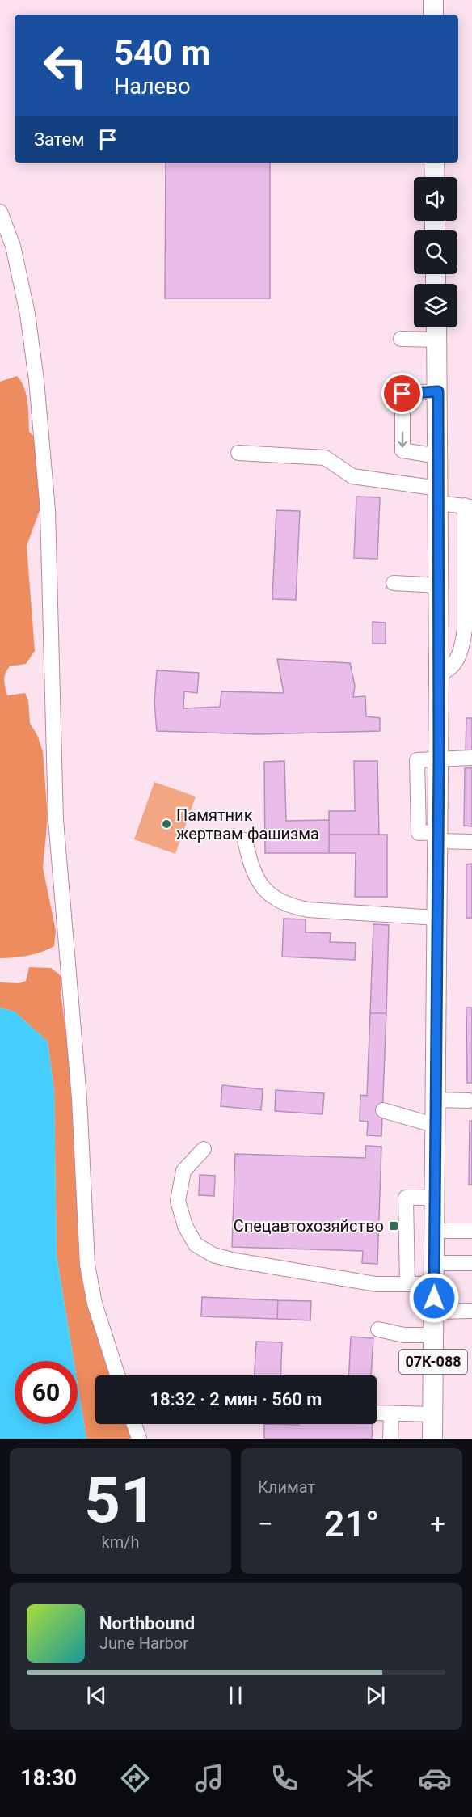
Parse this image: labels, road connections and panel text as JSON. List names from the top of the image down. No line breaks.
{"streets":{"main road":["07К-088"]},"places":{"other":["Памятник жертвам фашизма"],"transit":["Спецавтохозяйство"]},"page":{"turn":["540 m","Налево"],"then":"Затем","limit":"60","trip":"18:32 · 2 мин · 560 m","tile":[["51","km/h"],"Климат"],"heat":["−","21°","+"],"song":["Northbound","June Harbor"],"tabs":"18:30"}}
